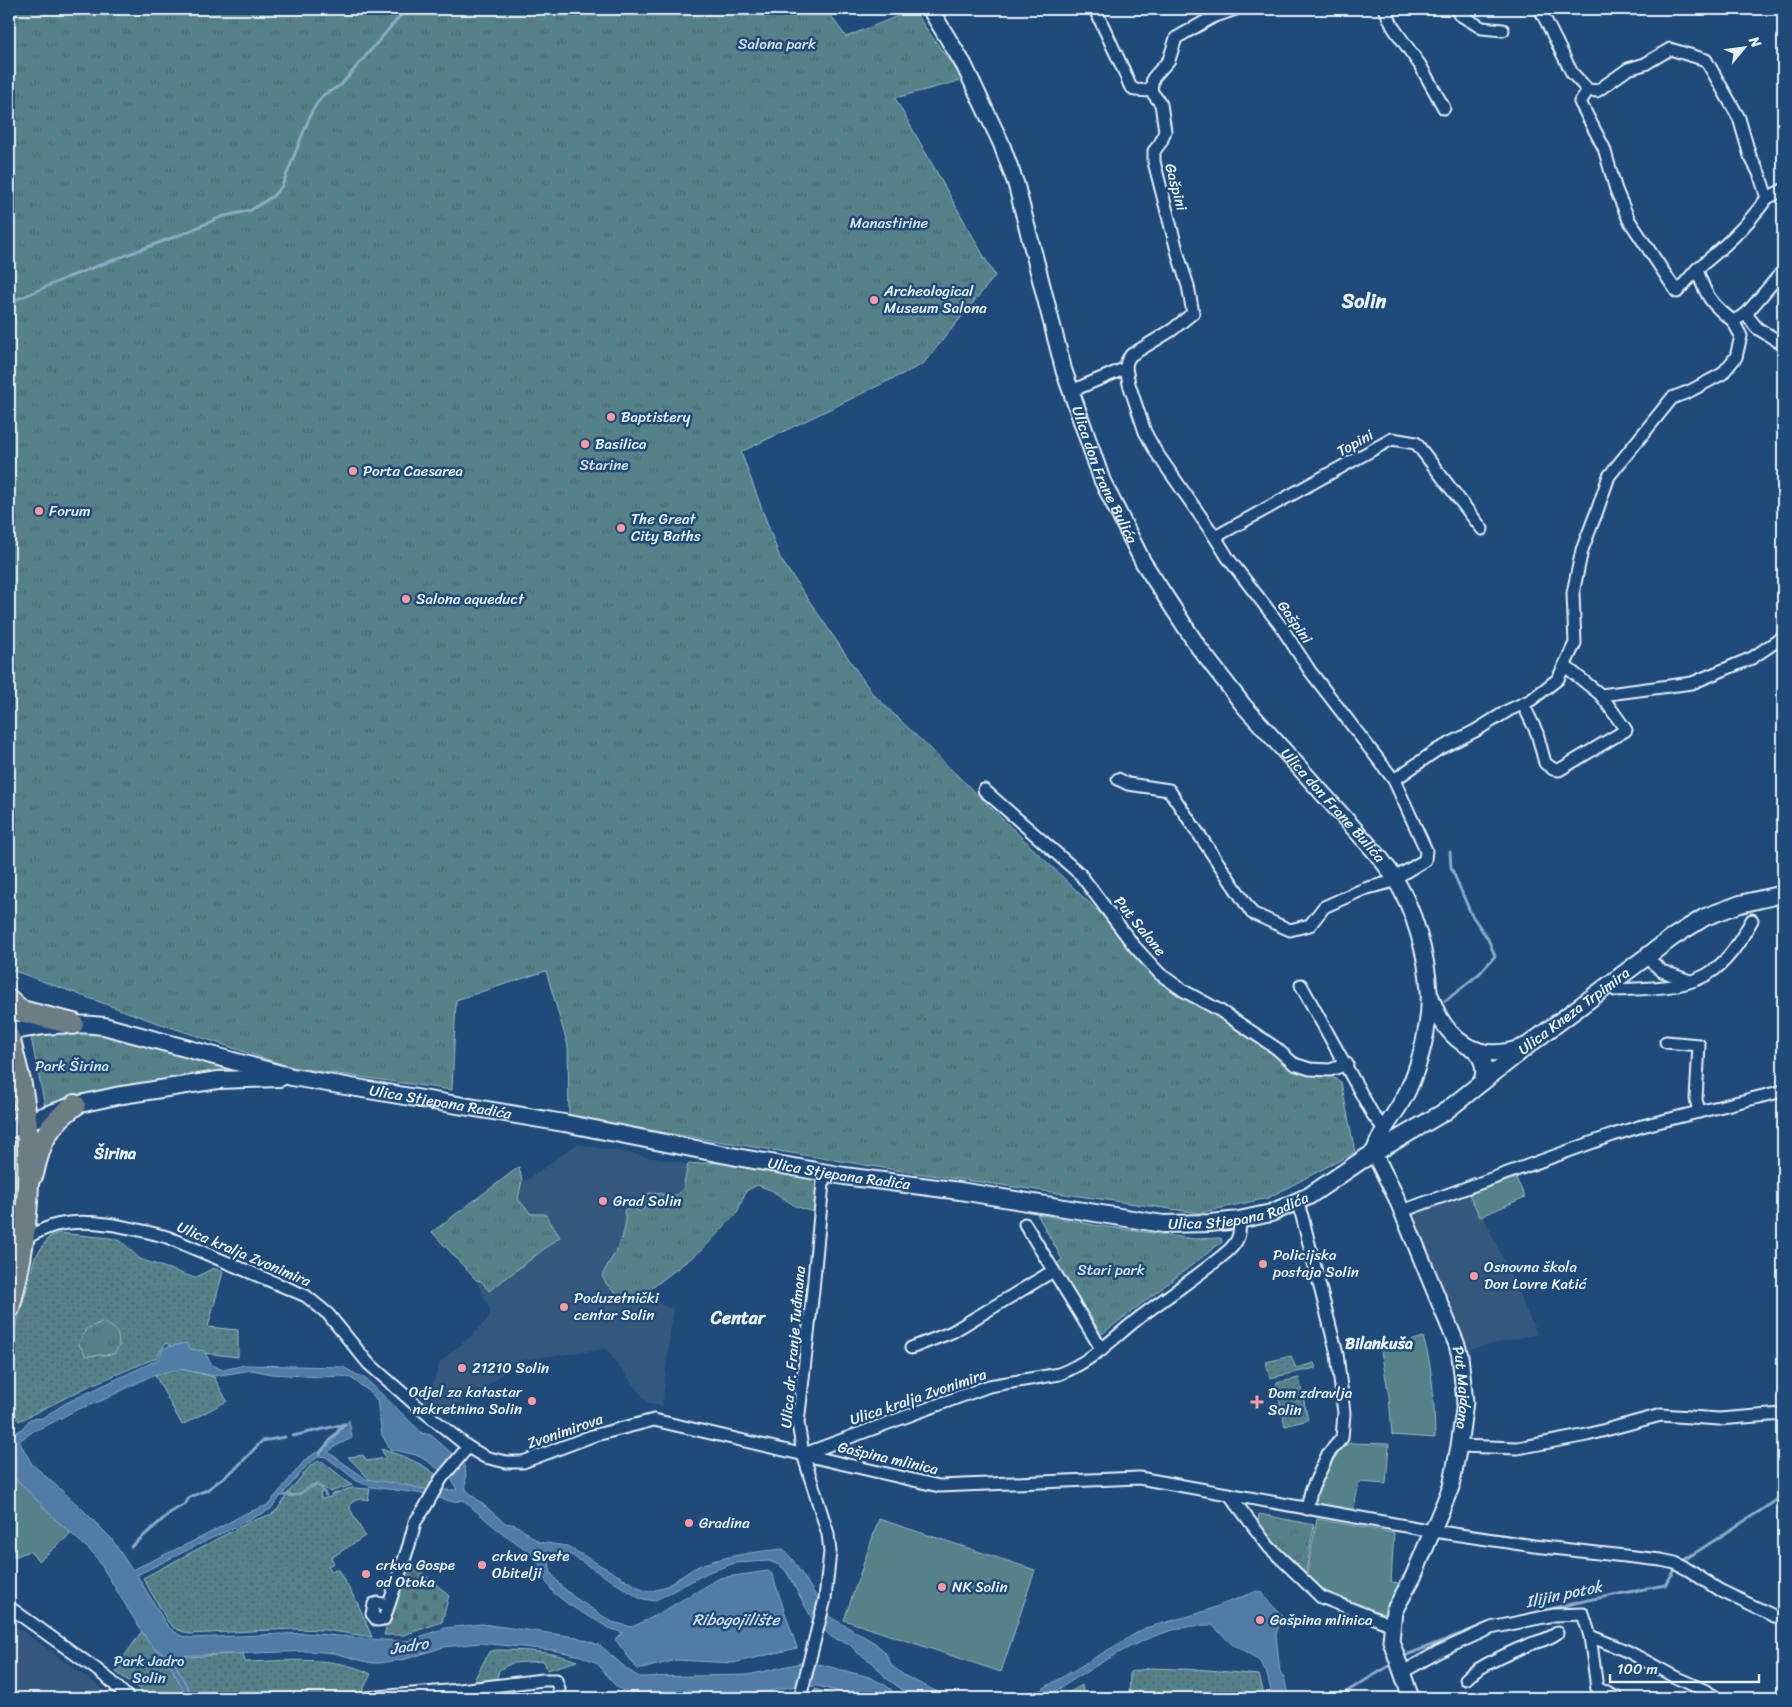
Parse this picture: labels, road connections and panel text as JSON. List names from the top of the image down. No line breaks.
{"streets":{"main road":["Ulica Kneza Trpimira","Ulica Stjepana Radića"],"street":["Gašpini","Topini","Ulica don Frane Bulića","Put Salone","Ulica kralja Zvonimira","Ulica dr. Franje Tuđmana","Put Majdana","Zvonimirova","Gašpina mlinica"]},"crossings":[["Gašpini","Topini"],["Gašpini","Ulica don Frane Bulića"],["Ulica don Frane Bulića","Ulica Kneza Trpimira"],["Ulica don Frane Bulića","Ulica Stjepana Radića"],["Ulica don Frane Bulića","Put Majdana"],["Ulica Kneza Trpimira","Ulica Stjepana Radića"],["Ulica Kneza Trpimira","Put Majdana"],["Ulica Stjepana Radića","Ulica kralja Zvonimira"],["Ulica Stjepana Radića","Ulica dr. Franje Tuđmana"],["Ulica Stjepana Radića","Put Majdana"],["Ulica kralja Zvonimira","Ulica dr. Franje Tuđmana"],["Ulica kralja Zvonimira","Zvonimirova"],["Ulica kralja Zvonimira","Gašpina mlinica"],["Ulica dr. Franje Tuđmana","Zvonimirova"],["Ulica dr. Franje Tuđmana","Gašpina mlinica"],["Put Majdana","Gašpina mlinica"],["Zvonimirova","Gašpina mlinica"]],"districts":["Solin","Širina","Centar","Bilankuša"],"water":["Ilijin potok","Ribogojilište","Jadro"],"parks":["Salona park","Manastirine","Starine","Park Širina","Stari park","Park Jadro Solin"],"places":{"other":["Archeological Museum Salona","Baptistery","Basilica","Porta Caesarea","Forum","The Great City Baths","Salona aqueduct","Grad Solin","Policijska postaja Solin","Osnovna škola Don Lovre Katić","Poduzetnički centar Solin","21210 Solin","Odjel za katastar nekretnina Solin","Gradina","crkva Svete Obitelji","crkva Gospe od Otoka","NK Solin","Gašpina mlinica"],"health":["Dom zdravlja Solin"]},"scale_bar":"100 m","north":"top right"}
